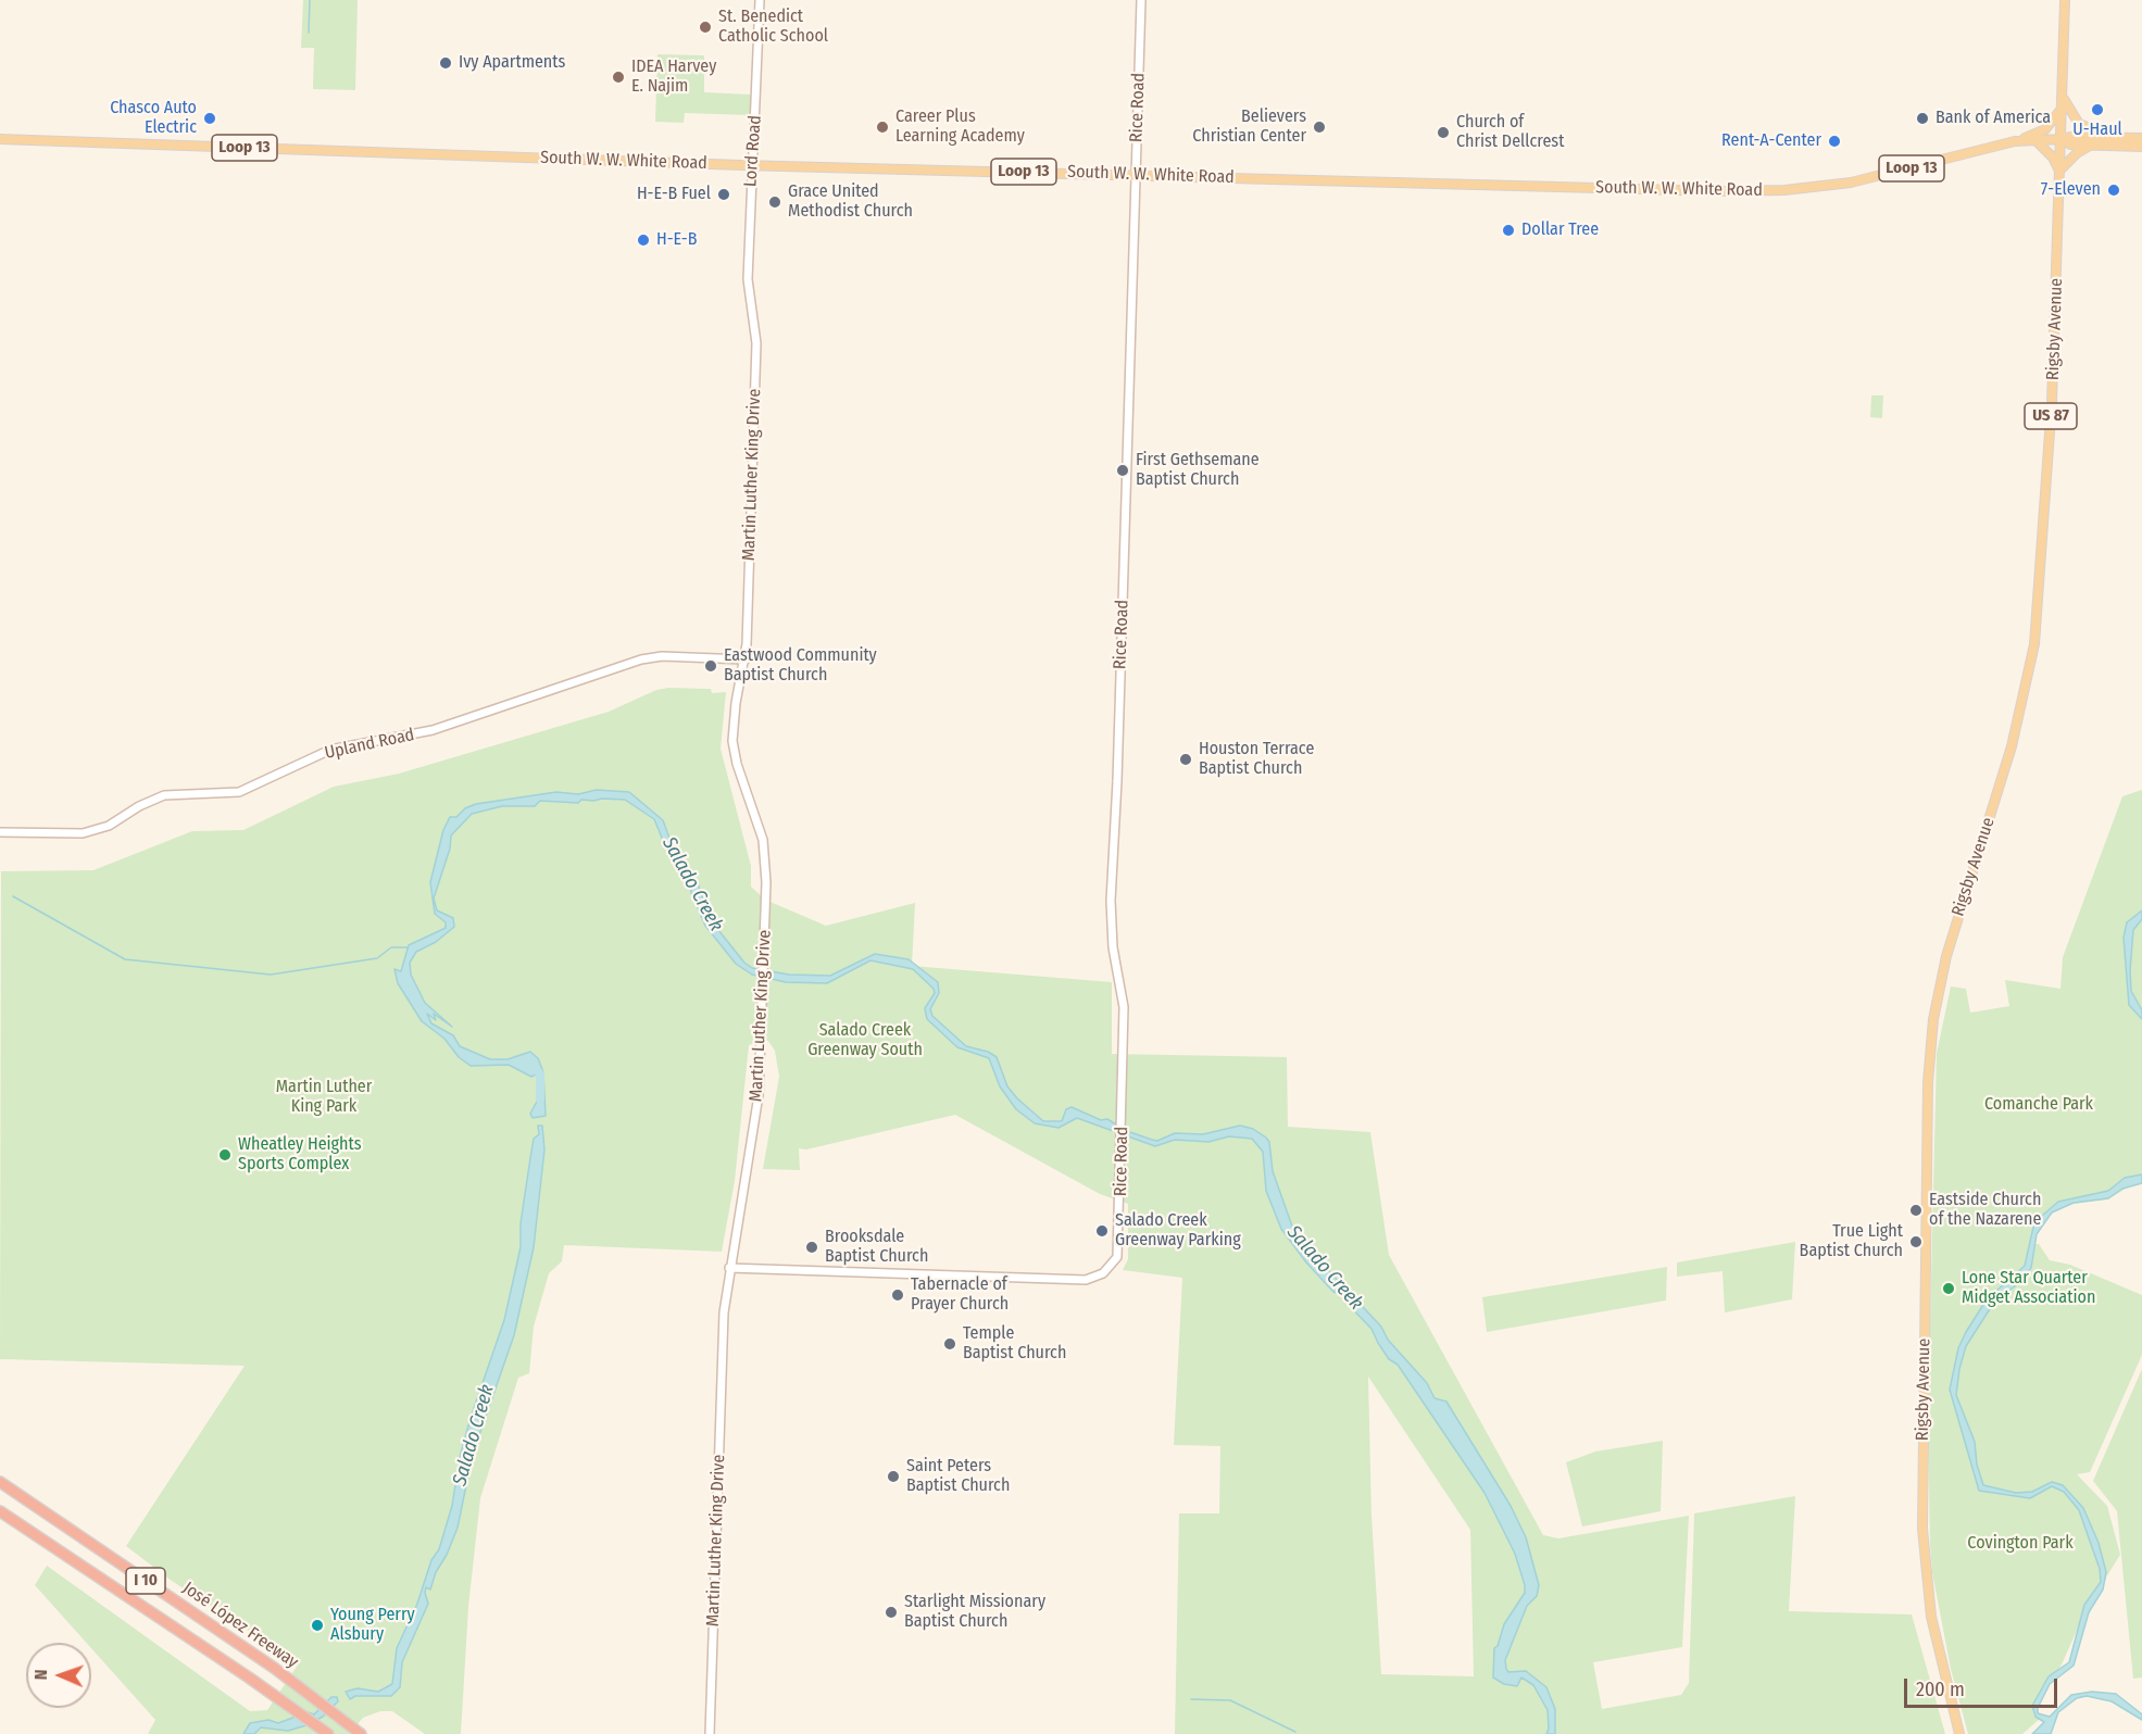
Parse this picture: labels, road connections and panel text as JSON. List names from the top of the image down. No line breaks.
{"streets":{"highway":["I 10","José López Freeway"],"main road":["Loop 13","South W. W. White Road","Rigsby Avenue","US 87"],"street":["Rice Road","Lord Road","Martin Luther King Drive","Upland Road"]},"crossings":[["Rice Road","South W. W. White Road"],["Rice Road","Martin Luther King Drive"],["Lord Road","South W. W. White Road"],["Lord Road","Martin Luther King Drive"],["South W. W. White Road","Rigsby Avenue"],["Martin Luther King Drive","Upland Road"]],"water":["Salado Creek"],"parks":["Salado Creek Greenway South","Martin Luther King Park","Comanche Park","Covington Park"],"places":["St. Benedict Catholic School","Ivy Apartments","IDEA Harvey E. Najim","U-Haul","Chasco Auto Electric","Bank of America","Career Plus Learning Academy","Believers Christian Center","Church of Christ Dellcrest","Rent-A-Center","7-Eleven","H-E-B Fuel","Grace United Methodist Church","Dollar Tree","H-E-B","First Gethsemane Baptist Church","Eastwood Community Baptist Church","Houston Terrace Baptist Church","Wheatley Heights Sports Complex","Eastside Church of the Nazarene","Salado Creek Greenway Parking","True Light Baptist Church","Brooksdale Baptist Church","Lone Star Quarter Midget Association","Tabernacle of Prayer Church","Temple Baptist Church","Saint Peters Baptist Church","Starlight Missionary Baptist Church","Young Perry Alsbury"],"scale_bar":"200 m","north":"left"}
